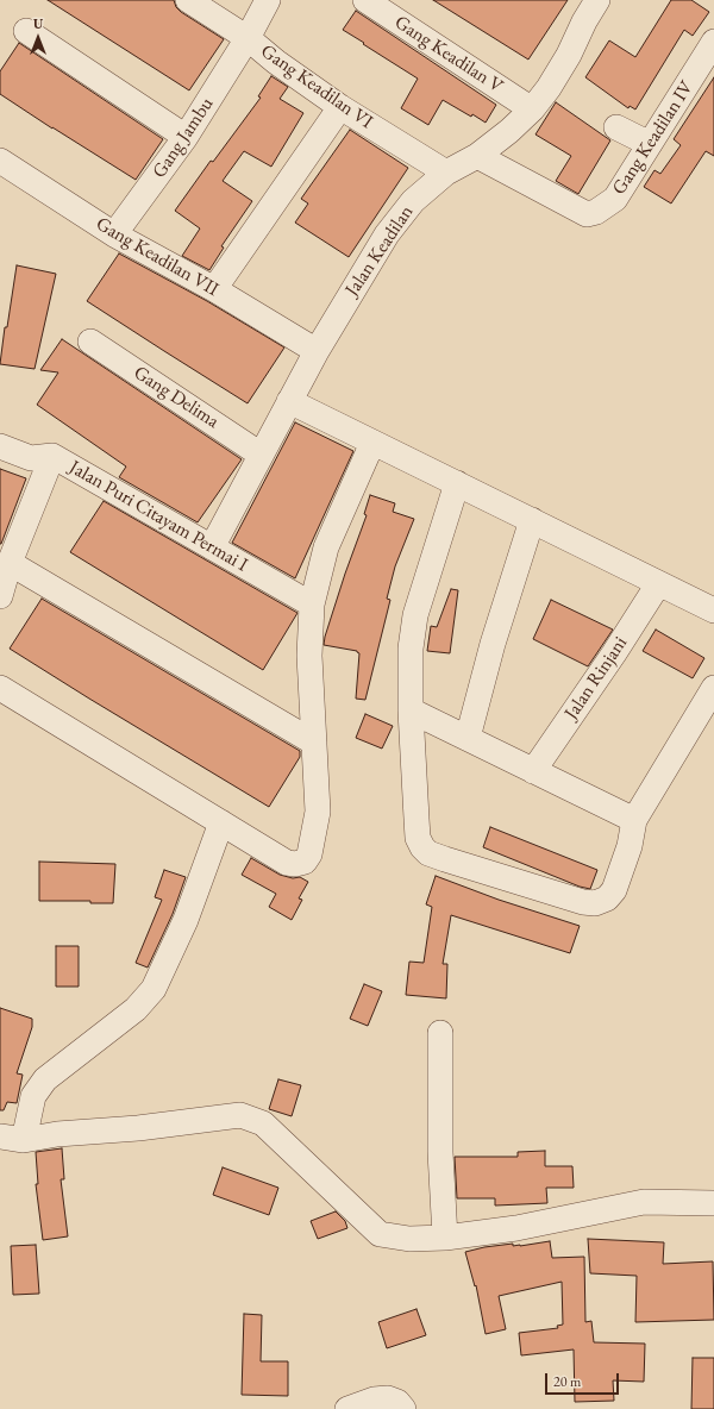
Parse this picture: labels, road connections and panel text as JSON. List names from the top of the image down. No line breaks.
{"streets":{"street":["Gang Keadilan V","Gang Keadilan VI","Gang Jambu","Gang Keadilan IV","Jalan Keadilan","Gang Keadilan VII","Gang Delima","Jalan Puri Citayam Permai I","Jalan Rinjani"]},"crossings":[["Gang Keadilan V","Jalan Keadilan"],["Gang Keadilan VI","Gang Jambu"],["Gang Keadilan VI","Jalan Keadilan"],["Gang Jambu","Gang Keadilan VII"],["Gang Keadilan IV","Jalan Keadilan"],["Jalan Keadilan","Gang Keadilan VII"],["Jalan Keadilan","Gang Delima"],["Jalan Keadilan","Jalan Puri Citayam Permai I"]],"scale_bar":"20 m","north":"top"}
